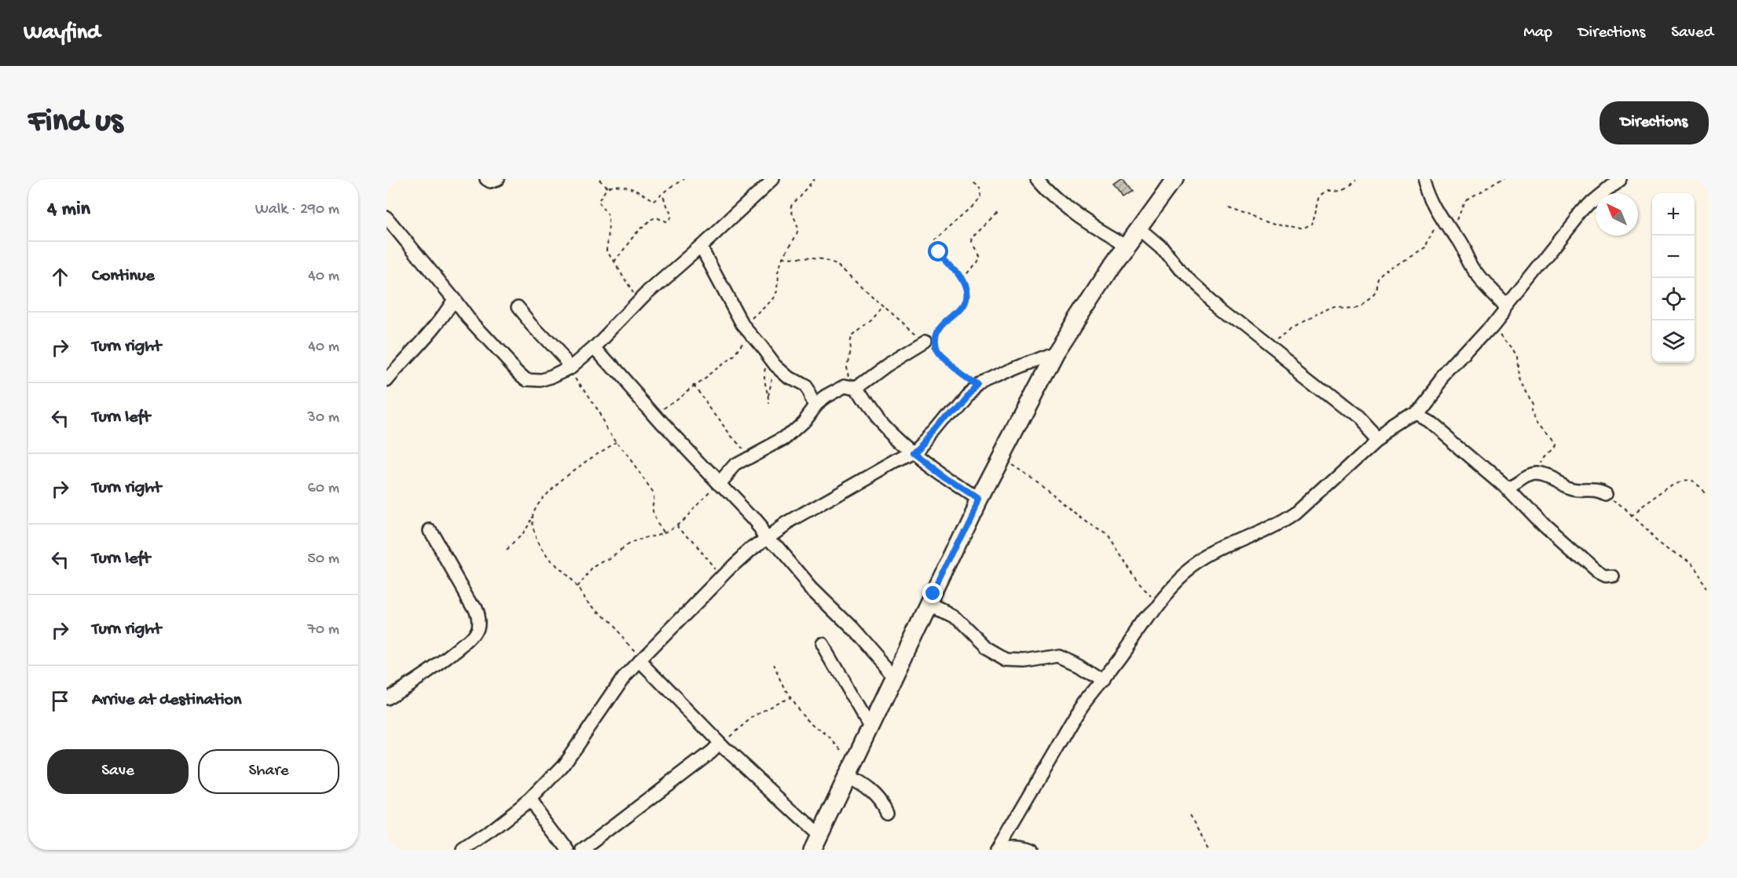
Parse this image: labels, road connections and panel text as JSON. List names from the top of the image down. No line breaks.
{"north":"top left","page":{"header":"Wayfind","nav":["Map","Directions","Saved"],"buttons":["Directions",["Save","Share"]],"title":"Find us","heading":["4 min","Walk · 290 m"],"map_buttons":["+","−"],"list":[["Continue","40 m"],["Turn right","40 m"],["Turn left","30 m"],["Turn right","60 m"],["Turn left","50 m"],["Turn right","70 m"],"Arrive at destination"]}}
